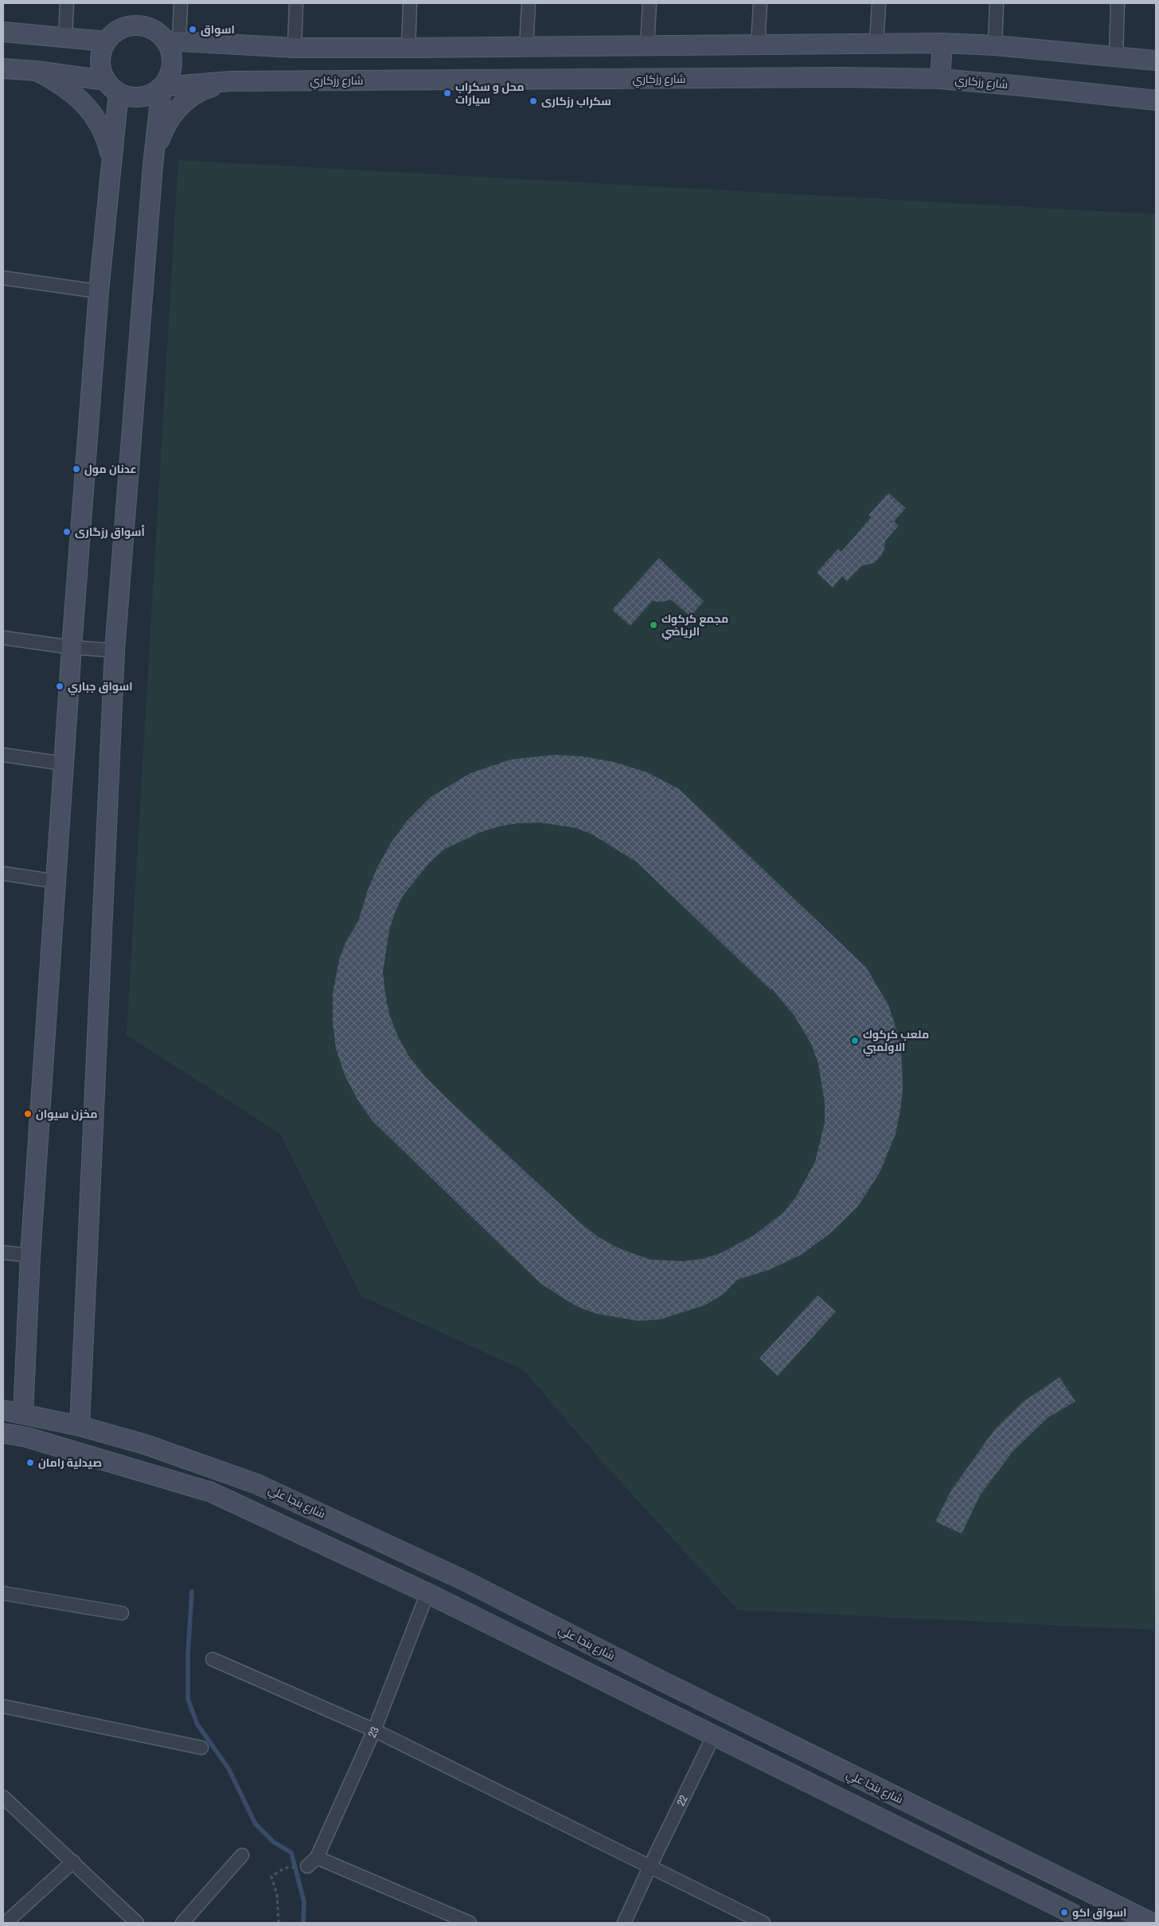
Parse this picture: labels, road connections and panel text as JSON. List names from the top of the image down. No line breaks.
{"streets":{"street":["شارع رزكاري","شارع بنجا علي","23","22"]},"places":["اسواق","محل و سكراب سيارات","سكراب رزكارى","عدنان مول","أسواق رزگارى","مجمع كركوك الرياضي","اسواق جباري","ملعب كركوك الاولمبي","مخزن سيوان","صيدلية رامان","اسواق اكو"]}
